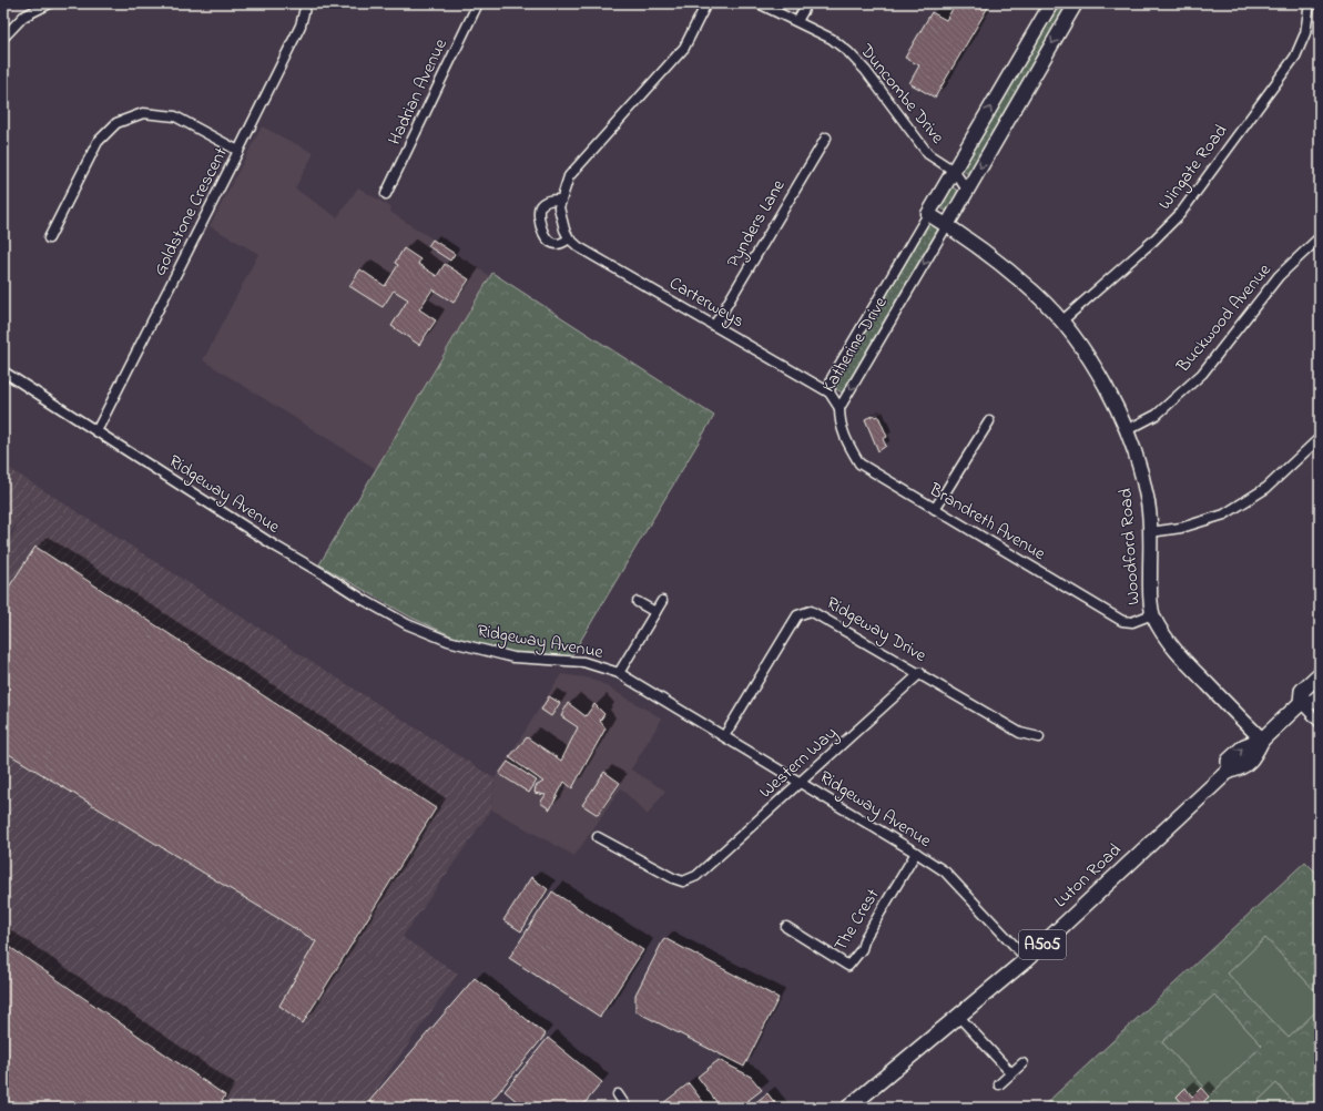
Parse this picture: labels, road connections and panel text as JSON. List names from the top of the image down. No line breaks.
{"streets":{"main road":["Luton Road","A505"],"street":["Hadrian Avenue","Duncombe Drive","Wingate Road","Goldstone Crescent","Pynders Lane","Carterweys","Buckwood Avenue","Katherine Drive","Ridgeway Avenue","Brandreth Avenue","Woodford Road","Ridgeway Drive","Western Way","The Crest"]},"crossings":[["Duncombe Drive","Katherine Drive"],["Wingate Road","Woodford Road"],["Goldstone Crescent","Ridgeway Avenue"],["Pynders Lane","Carterweys"],["Carterweys","Katherine Drive"],["Buckwood Avenue","Woodford Road"],["Katherine Drive","Brandreth Avenue"],["Katherine Drive","Woodford Road"],["Ridgeway Avenue","Ridgeway Drive"],["Ridgeway Avenue","Western Way"],["Ridgeway Avenue","Luton Road"],["Ridgeway Avenue","The Crest"],["Brandreth Avenue","Woodford Road"],["Woodford Road","Luton Road"],["Ridgeway Drive","Western Way"]]}
